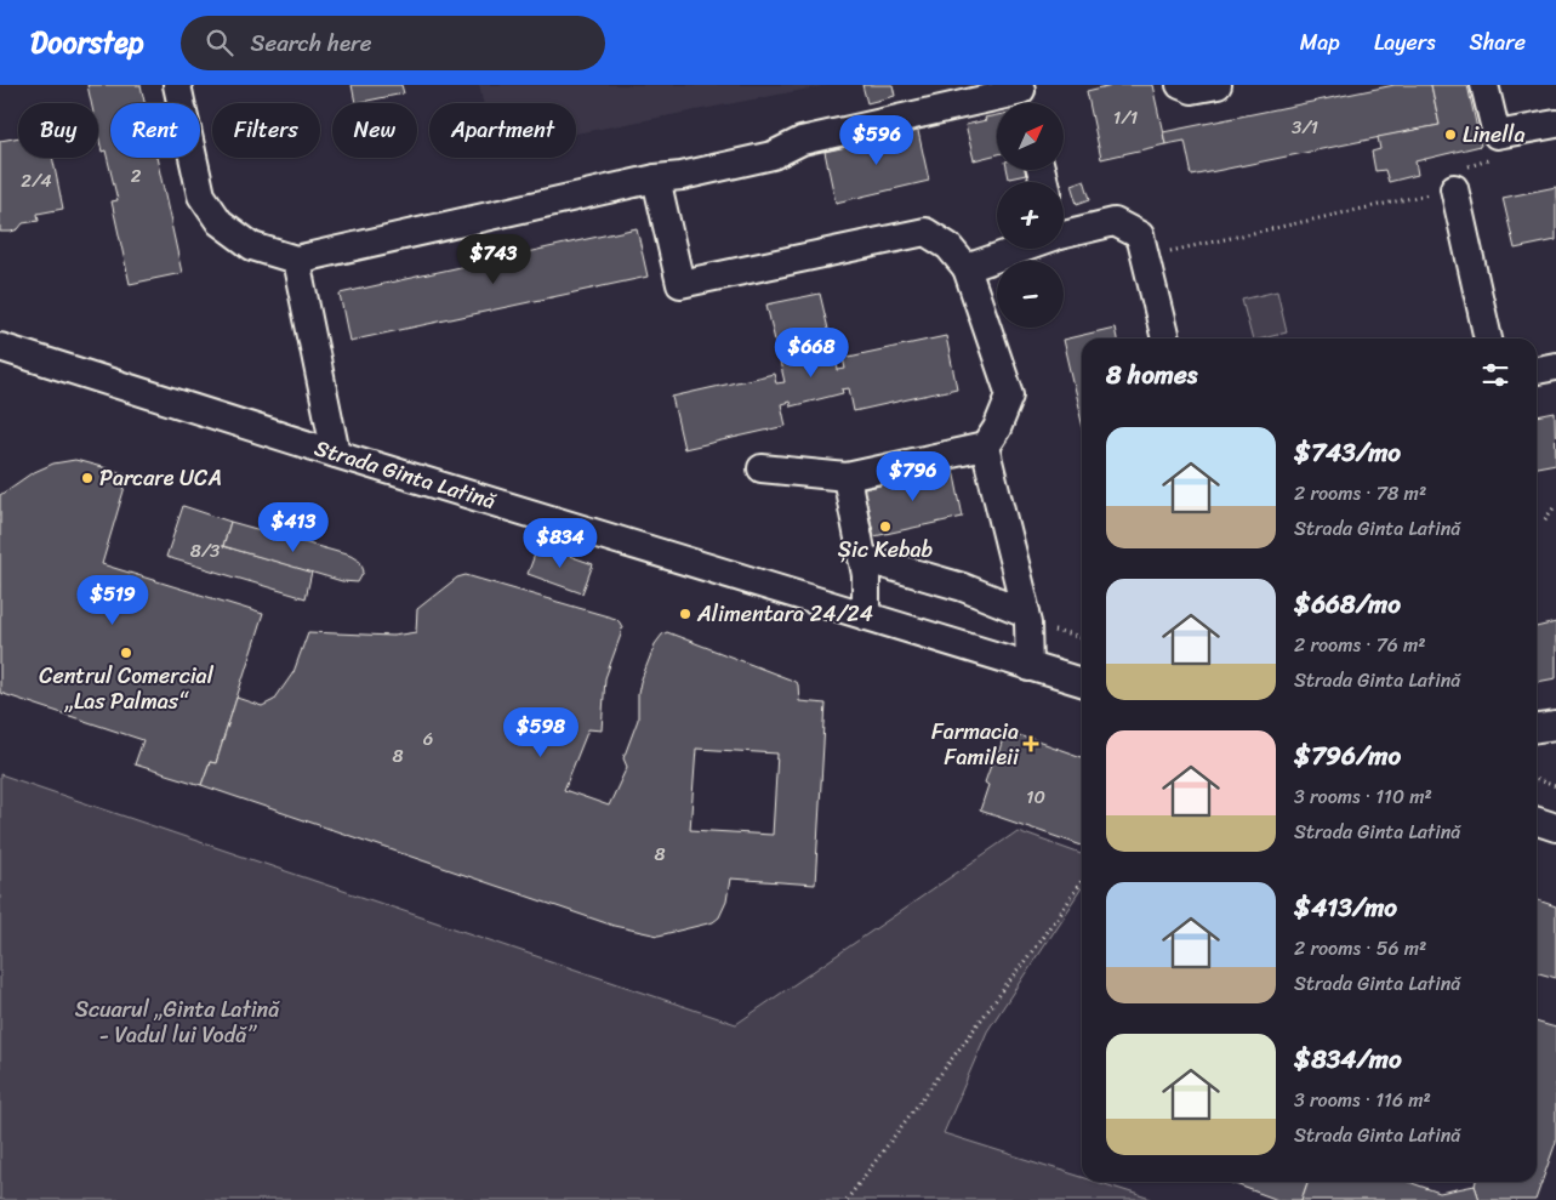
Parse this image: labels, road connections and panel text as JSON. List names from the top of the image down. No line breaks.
{"streets":{"street":["Strada Ginta Latină"]},"parks":["Scuarul „Ginta Latină - Vadul lui Vodă”"],"places":{"other":["Linella","Parcare UCA","Șic Kebab","Alimentara 24/24","Centrul Comercial „Las Palmas“"],"health":["Farmacia Famileii"]},"house_numbers":["1/1","3/1","2","2/4","8/3","6","8","10","8"],"north":"top right","page":{"header":"Doorstep","search":"Search here","nav":["Map","Layers","Share"],"map_buttons":["+","−"],"chip":["Buy","Rent","Filters","New","Apartment"],"price":["$596","$743","$668","$796","$413","$834","$519","$598"],"heading":"8 homes","list":[{"name":"$743/mo","note":"2 rooms · 78 m² · Strada Ginta Latină"},{"name":"$668/mo","note":"2 rooms · 76 m² · Strada Ginta Latină"},{"name":"$796/mo","note":"3 rooms · 110 m² · Strada Ginta Latină"},{"name":"$413/mo","note":"2 rooms · 56 m² · Strada Ginta Latină"},{"name":"$834/mo","note":"3 rooms · 116 m² · Strada Ginta Latină"}]}}
